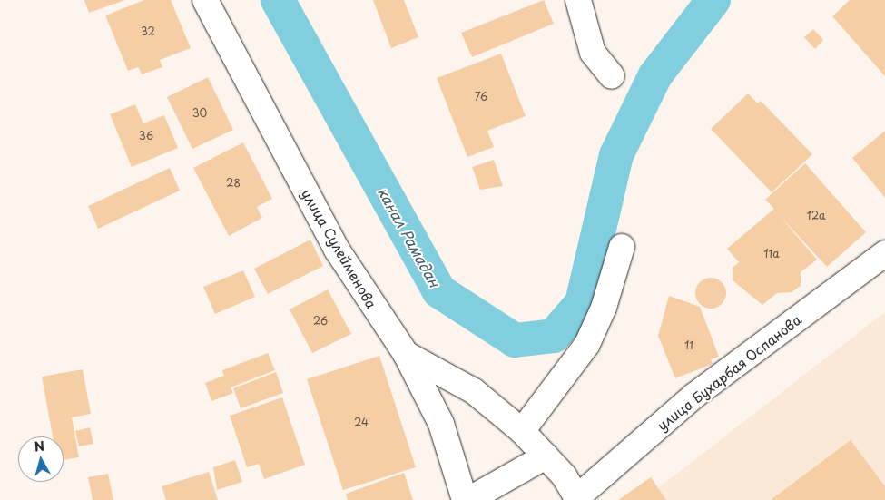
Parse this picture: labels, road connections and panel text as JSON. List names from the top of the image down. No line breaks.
{"streets":{"street":["улица Сулейменова","улица Бухарбая Оспанова"]},"water":["канал Рамадан"],"house_numbers":["32","76","30","36","28","12а","11а","26","11","24"],"north":"top"}
